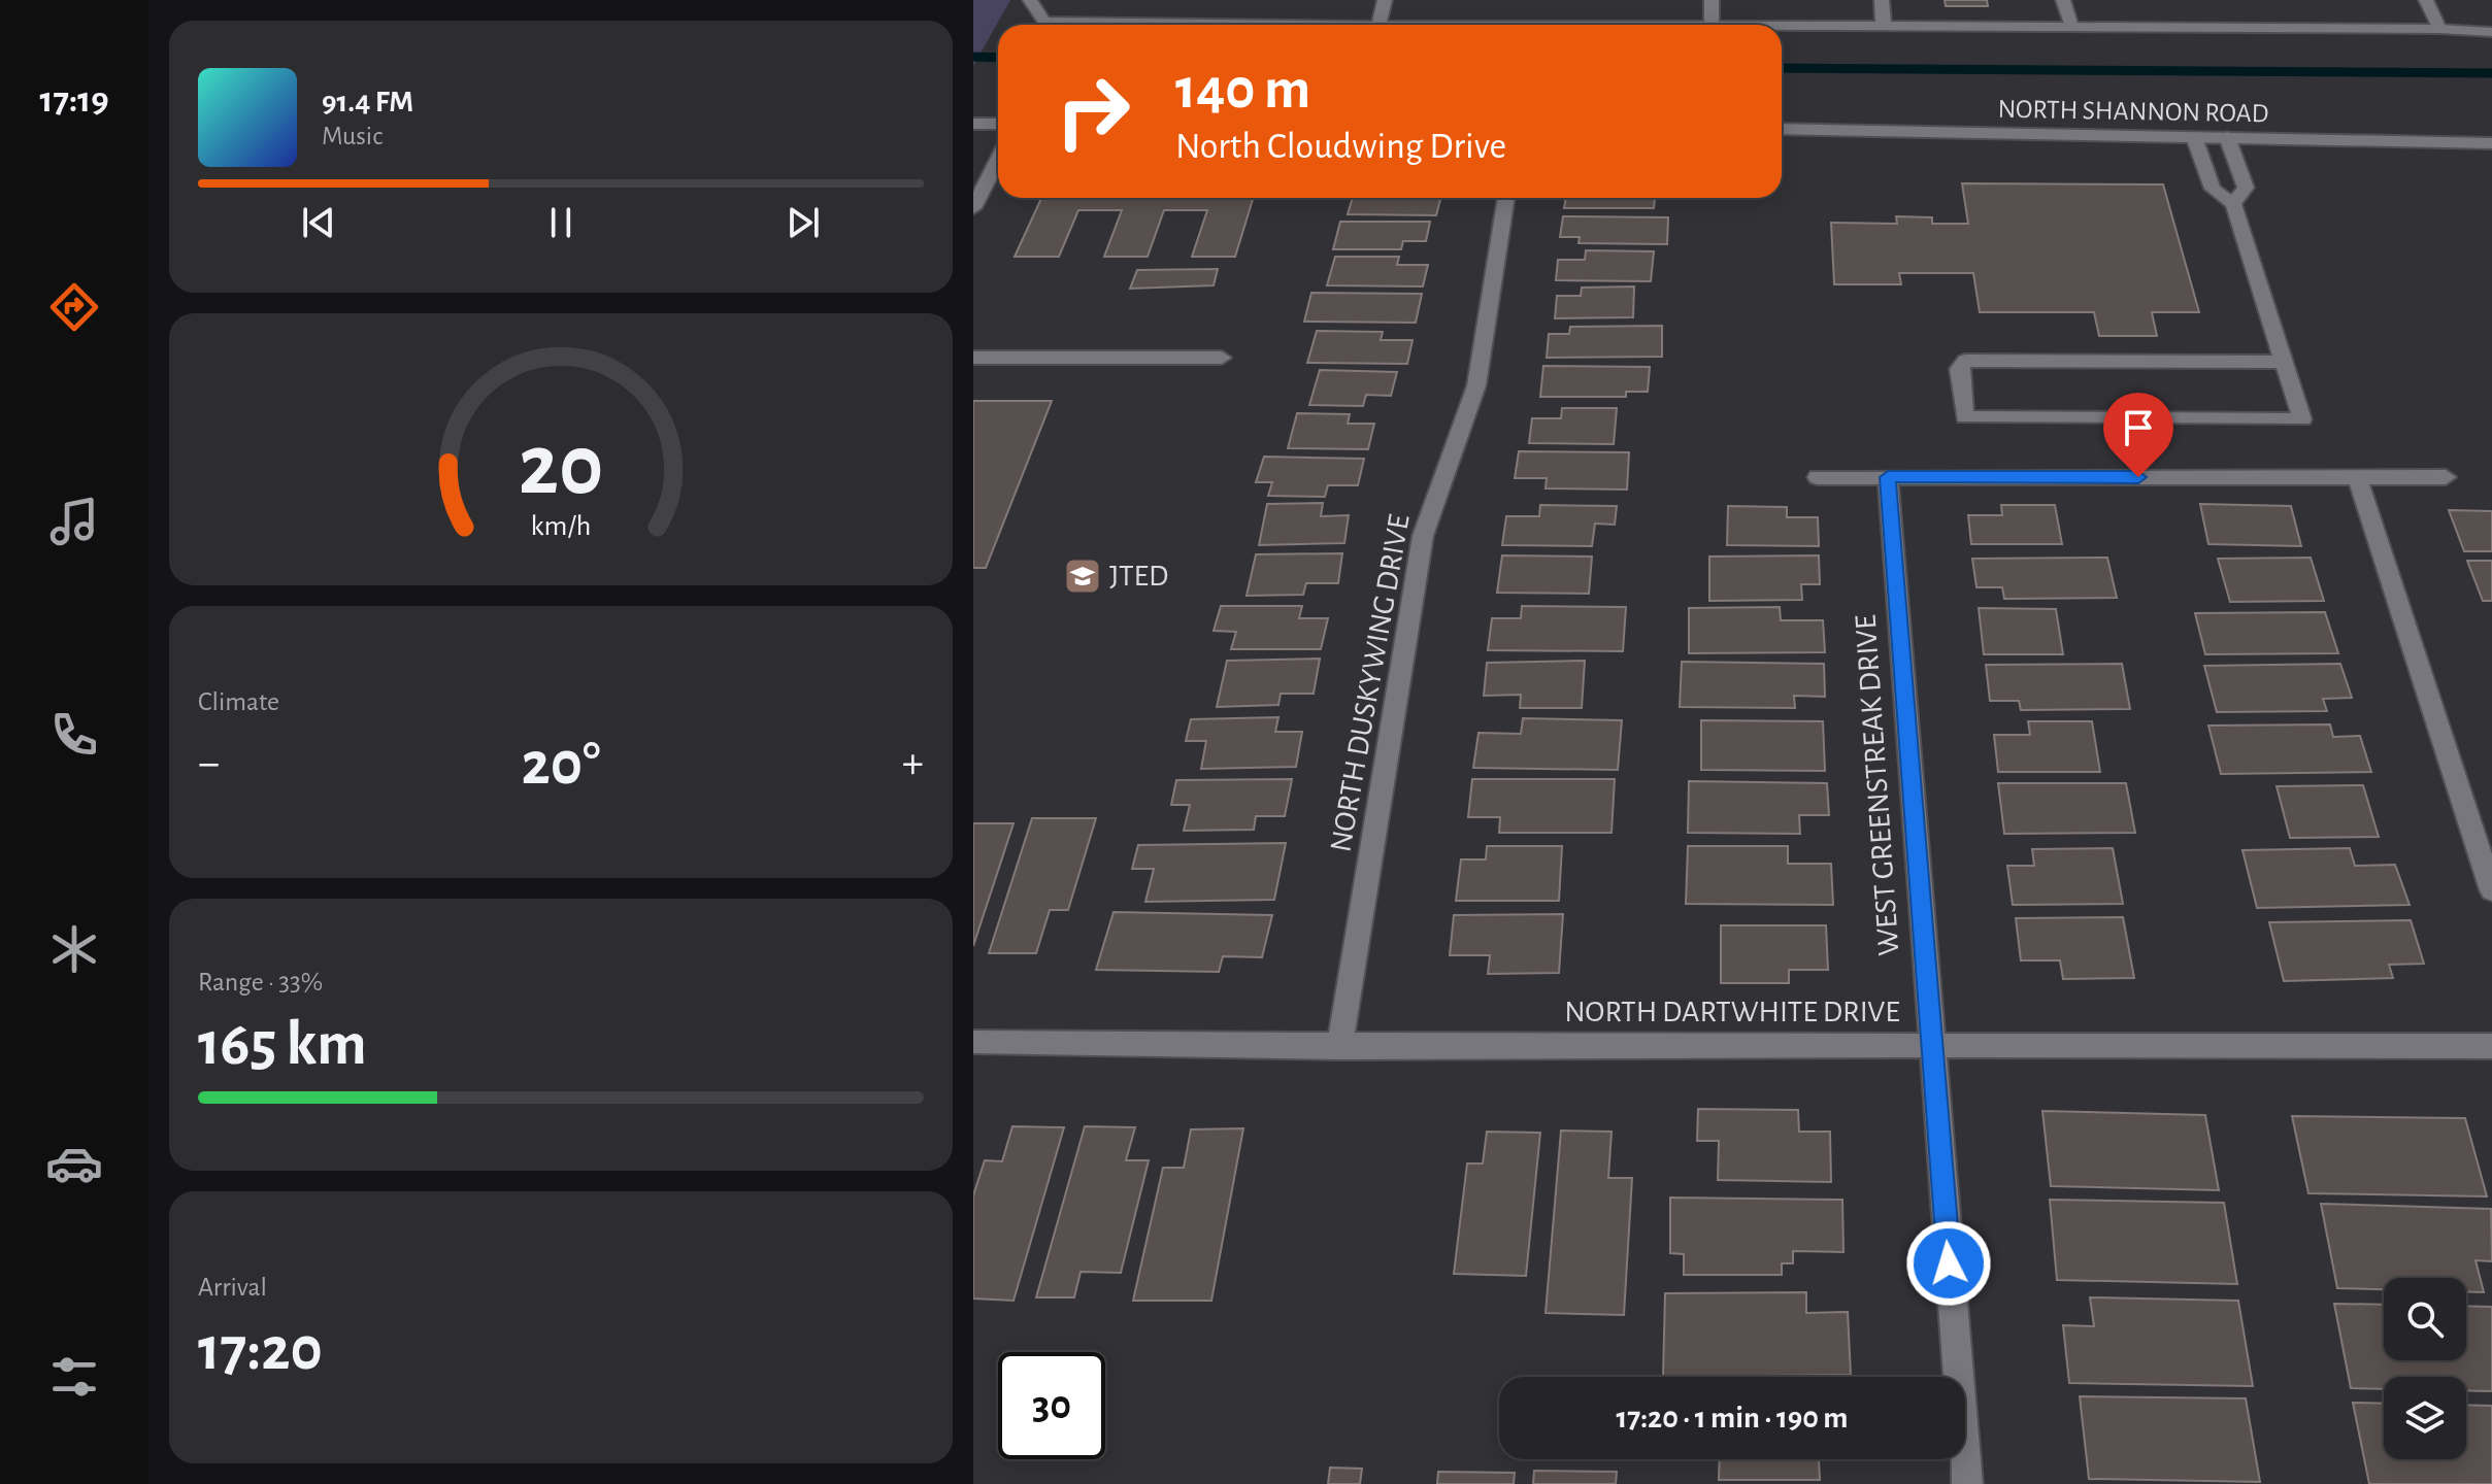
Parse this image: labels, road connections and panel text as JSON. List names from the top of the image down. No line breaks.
{"streets":{"street":["NORTH SHANNON ROAD","NORTH DUSKYWING DRIVE","WEST GREENSTREAK DRIVE","NORTH DARTWHITE DRIVE"]},"crossings":[["NORTH DUSKYWING DRIVE","NORTH DARTWHITE DRIVE"],["WEST GREENSTREAK DRIVE","NORTH DARTWHITE DRIVE"]],"places":{"school or university":["JTED"]},"page":{"tabs":"17:19","turn":["140 m","North Cloudwing Drive"],"song":["91.4 FM","Music"],"tile":["Climate",["Range · 33%","165 km"],["Arrival","17:20"]],"heat":["−","20°","+"],"limit":"30","trip":"17:20 · 1 min · 190 m","gauge":["20","km/h"]}}
